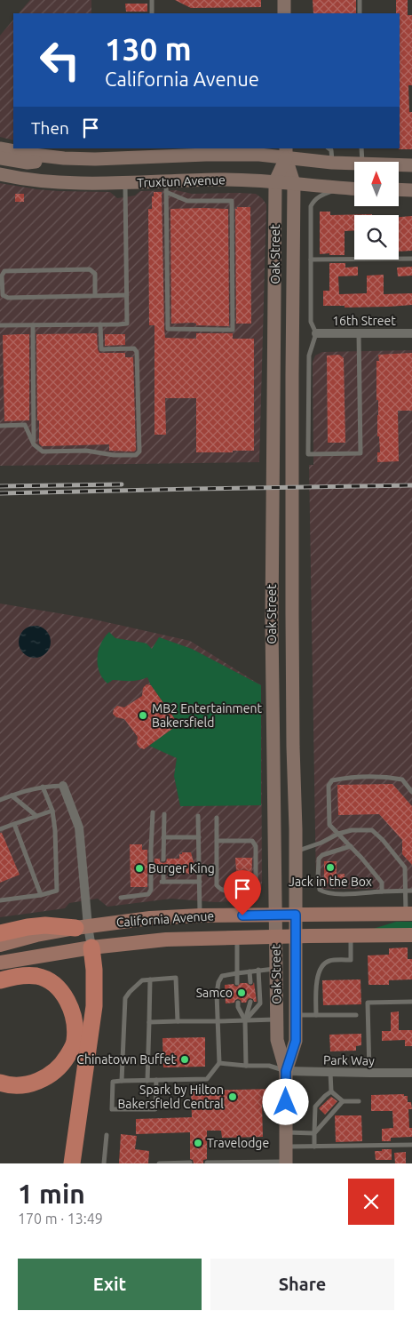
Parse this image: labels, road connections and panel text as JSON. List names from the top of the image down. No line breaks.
{"streets":{"main road":["Truxtun Avenue","Oak Street","California Avenue"],"street":["16th Street","Park Way"]},"crossings":[["Truxtun Avenue","Oak Street"],["Oak Street","California Avenue"],["Oak Street","Park Way"]],"places":["MB2 Entertainment Bakersfield","Jack in the Box","Burger King","Samco","Chinatown Buffet","Spark by Hilton Bakersfield Central","Travelodge"],"north":"top","page":{"turn":["130 m","California Avenue"],"then":"Then","heading":["1 min","170 m · 13:49"],"buttons":["Exit","Share"]}}
